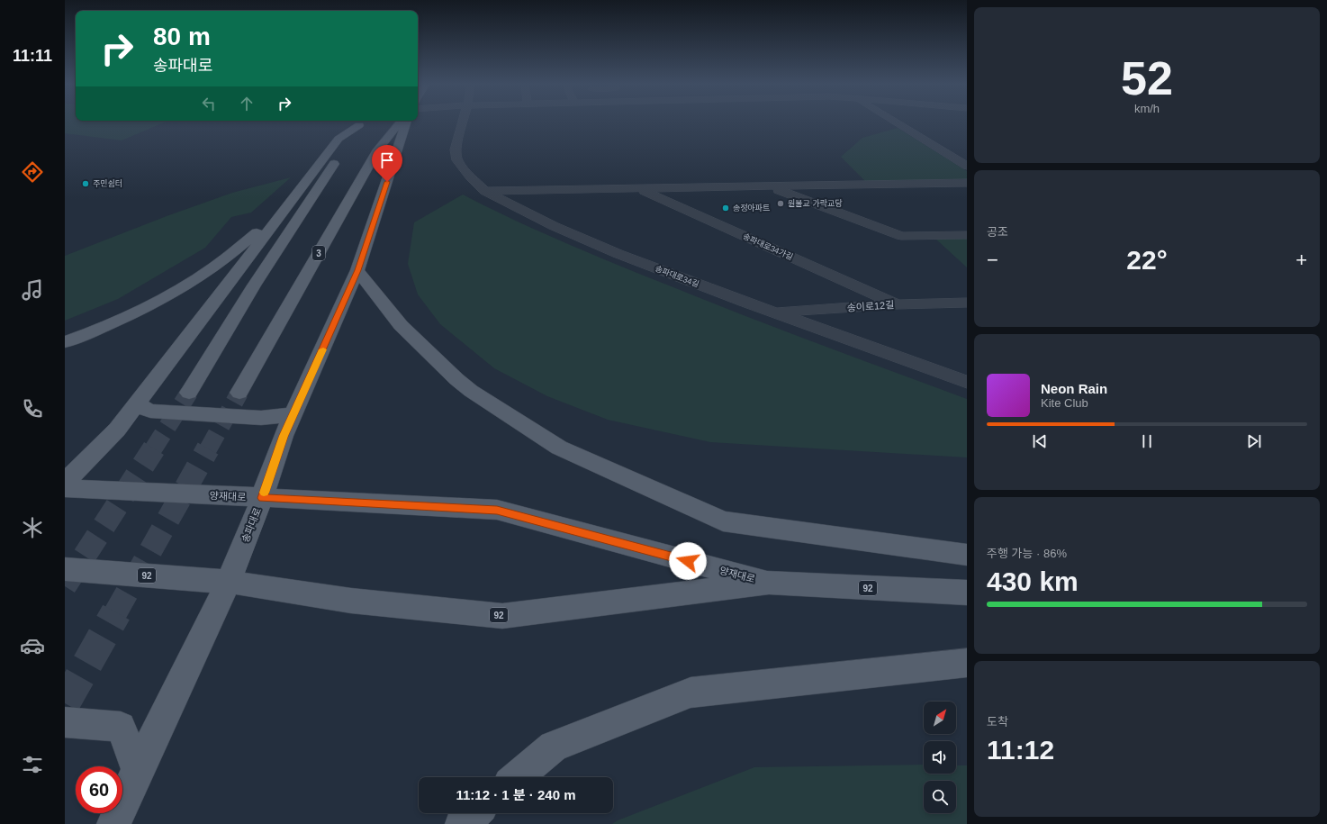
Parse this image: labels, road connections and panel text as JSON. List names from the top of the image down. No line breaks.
{"streets":{"main road":["3","양재대로","송파대로","92"],"street":["송파대로34가길","송파대로34길","송이로12길"]},"crossings":[["송파대로34가길","송파대로34길"],["송파대로34가길","송이로12길"],["송파대로34길","송이로12길"],["양재대로","송파대로"]],"places":["주민쉼터","원불교 가락교당","송정아파트"],"north":"top right","page":{"tabs":"11:11","tile":[["52","km/h"],"공조",["주행 가능 · 86%","430 km"],["도착","11:12"]],"turn":["80 m","송파대로"],"heat":["−","22°","+"],"song":["Neon Rain","Kite Club"],"limit":"60","trip":"11:12 · 1 분 · 240 m"}}
